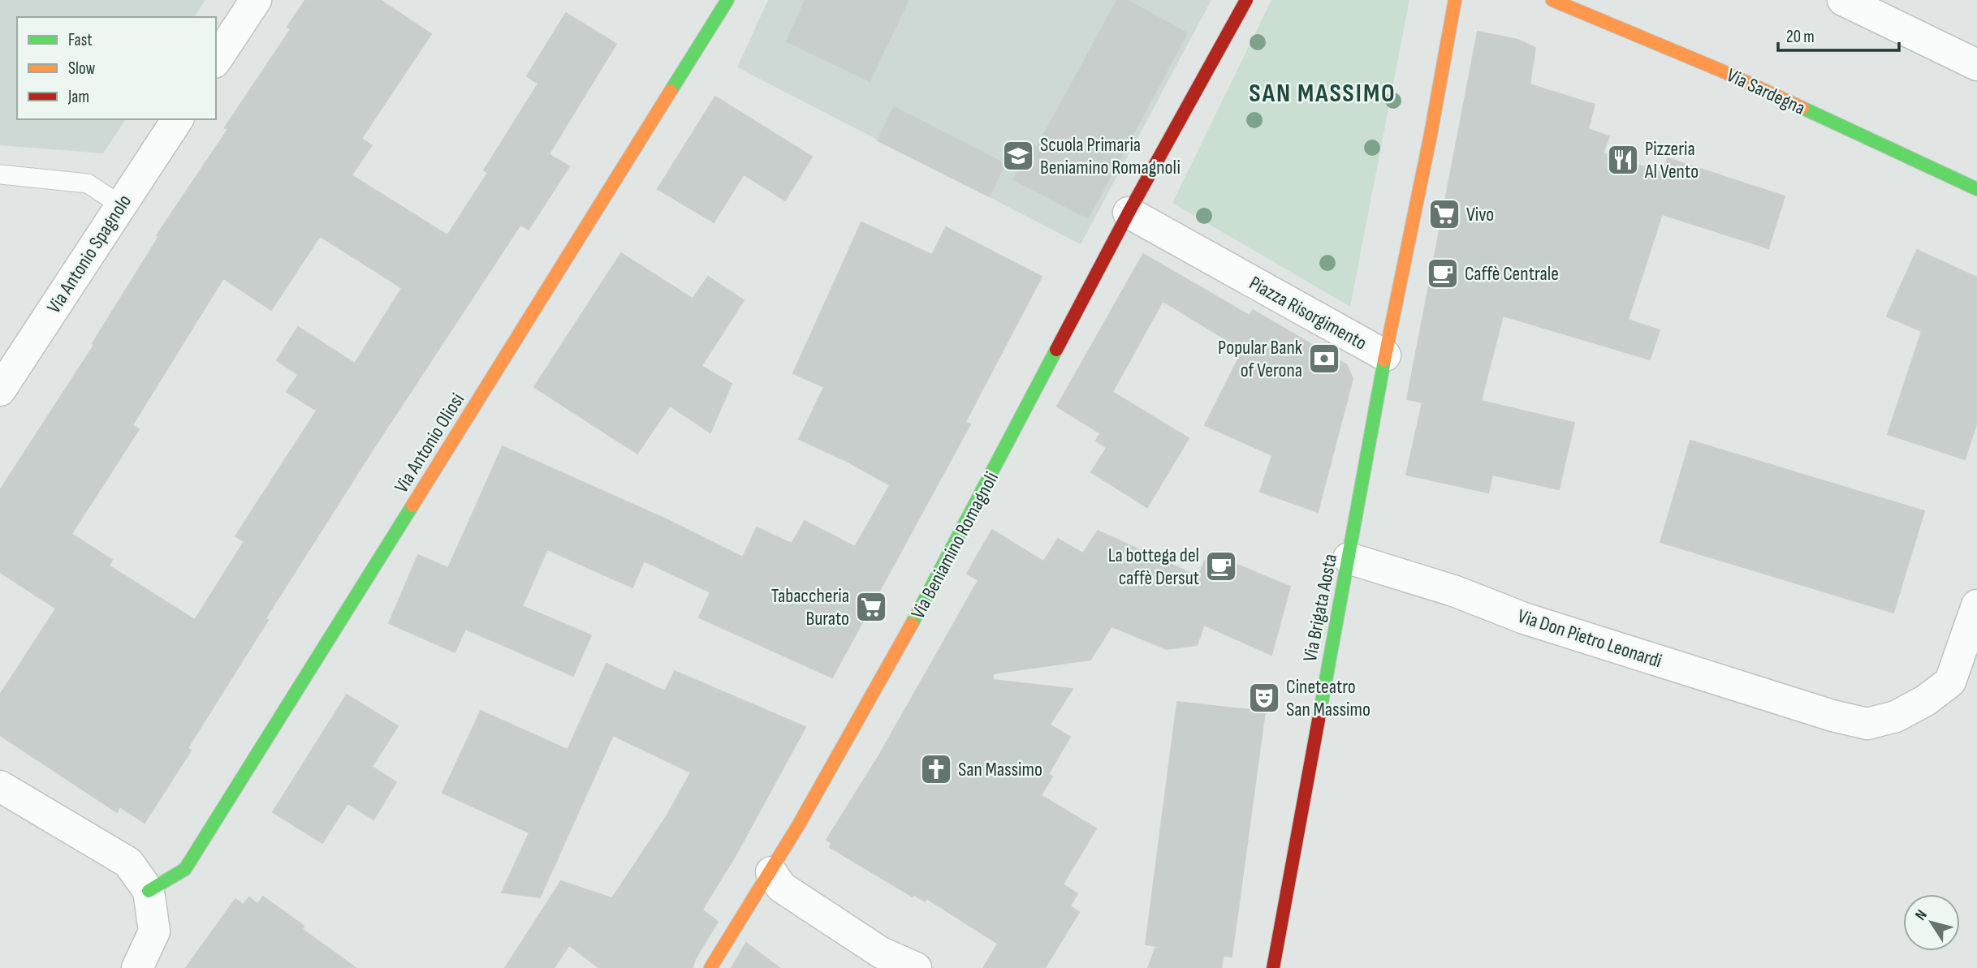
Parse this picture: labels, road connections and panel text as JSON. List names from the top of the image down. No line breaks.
{"streets":{"street":["Via Sardegna","Via Antonio Spagnolo","Piazza Risorgimento","Via Antonio Oliosi","Via Beniamino Romagnoli","Via Brigata Aosta","Via Don Pietro Leonardi"]},"crossings":[["Piazza Risorgimento","Via Beniamino Romagnoli"],["Piazza Risorgimento","Via Brigata Aosta"],["Via Brigata Aosta","Via Don Pietro Leonardi"]],"districts":["SAN MASSIMO"],"places":{"school or university":["Scuola Primaria Beniamino Romagnoli"],"restaurant":["Pizzeria Al Vento"],"supermarket":["Vivo","Tabaccheria Burato"],"cafe":["Caffè Centrale","La bottega del caffè Dersut"],"bank":["Popular Bank of Verona"],"theatre":["Cineteatro San Massimo"],"church":["San Massimo"]},"legend":["Fast","Slow","Jam"],"scale_bar":"20 m","north":"top left"}
